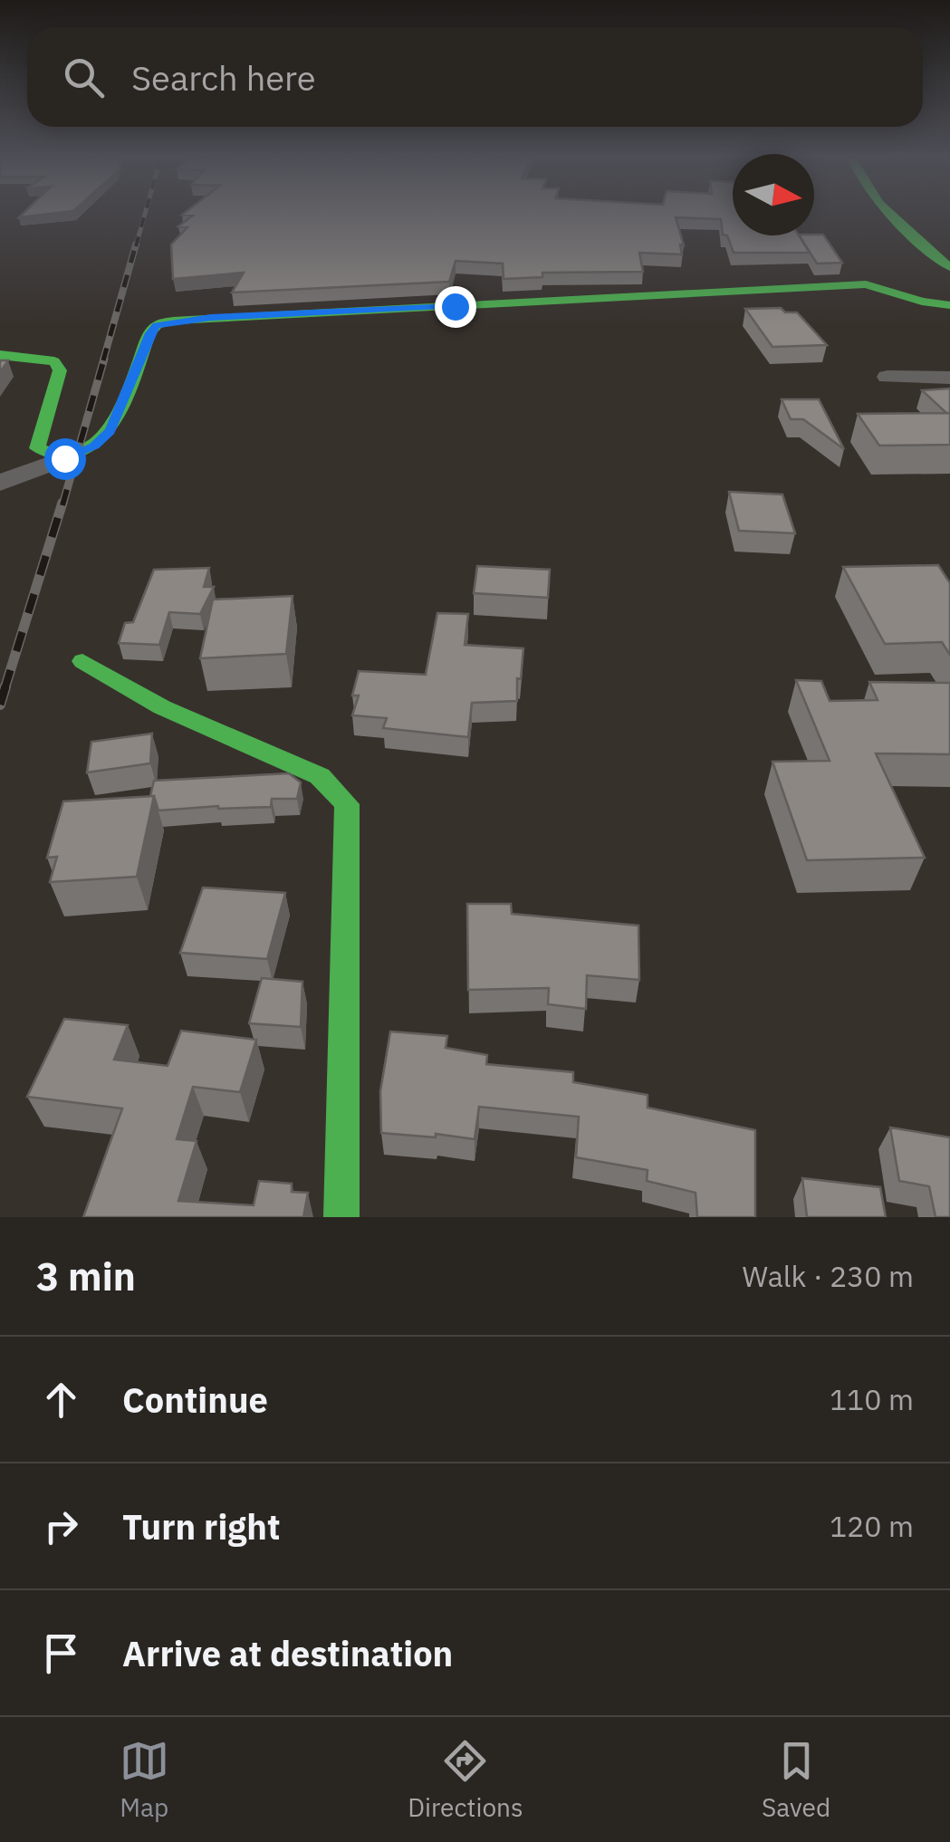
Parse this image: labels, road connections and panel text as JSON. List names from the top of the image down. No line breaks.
{"north":"right","page":{"search":"Search here","heading":["3 min","Walk · 230 m"],"list":[["Continue","110 m"],["Turn right","120 m"],"Arrive at destination"],"nav":["Map","Directions","Saved"]}}
